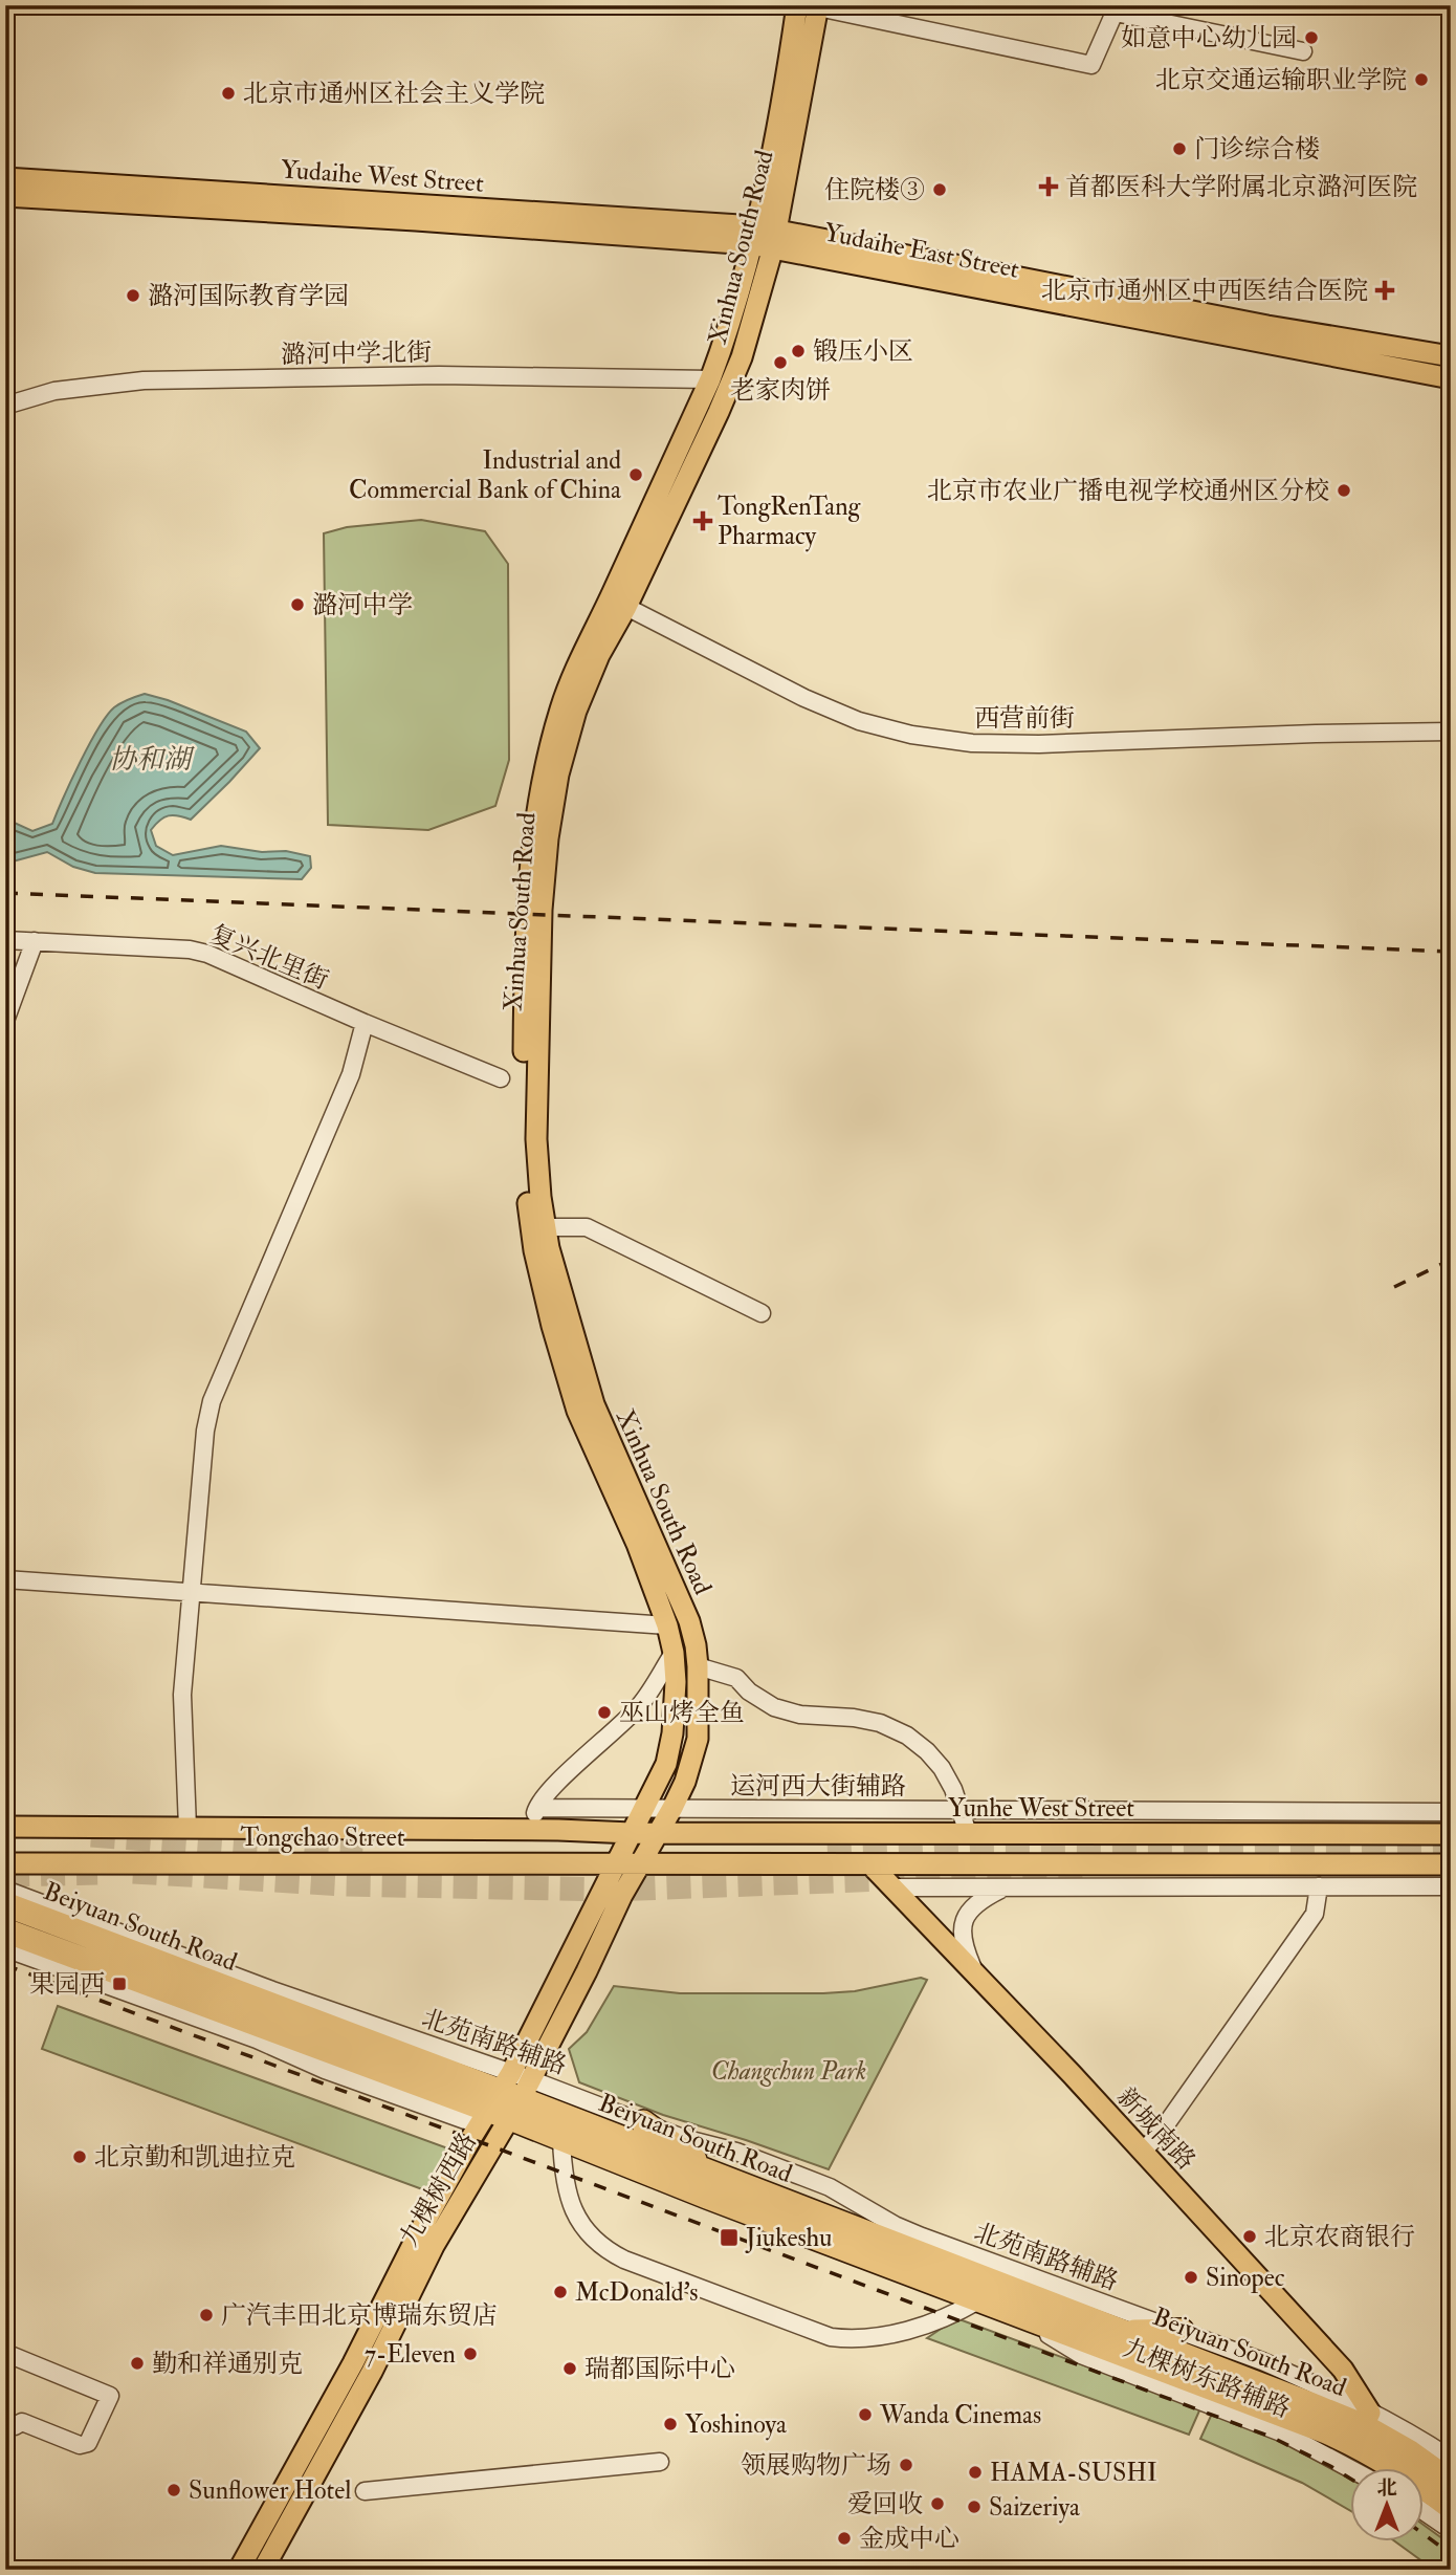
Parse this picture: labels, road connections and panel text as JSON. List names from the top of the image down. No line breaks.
{"streets":{"highway":["Beiyuan South Road"],"main road":["Yudaihe West Street","Xinhua South Road","Yudaihe East Street","Yunhe West Street","Tongchao Street","新城南路","九棵树西路"],"street":["潞河中学北街","西营前街","复兴北里街","运河西大街辅路","北苑南路辅路","九棵树东路辅路"]},"crossings":[["Yudaihe West Street","Xinhua South Road"],["Yudaihe West Street","Yudaihe East Street"],["Xinhua South Road","Yudaihe East Street"],["Xinhua South Road","潞河中学北街"],["Xinhua South Road","西营前街"],["Xinhua South Road","运河西大街辅路"],["Xinhua South Road","Yunhe West Street"],["Xinhua South Road","Tongchao Street"],["Xinhua South Road","九棵树西路"],["Yunhe West Street","Tongchao Street"],["Yunhe West Street","九棵树西路"],["Tongchao Street","九棵树西路"],["Beiyuan South Road","北苑南路辅路"],["Beiyuan South Road","新城南路"],["Beiyuan South Road","九棵树西路"],["Beiyuan South Road","九棵树东路辅路"],["北苑南路辅路","新城南路"],["北苑南路辅路","九棵树西路"]],"water":["协和湖"],"parks":["Changchun Park"],"places":{"other":["如意中心幼儿园","北京交通运输职业学院","北京市通州区社会主义学院","门诊综合楼","住院楼③","潞河国际教育学园","锻压小区","老家肉饼","Industrial and Commercial Bank of China","北京市农业广播电视学校通州区分校","潞河中学","巫山烤全鱼","北京勤和凯迪拉克","北京农商银行","Sinopec","McDonald's","广汽丰田北京博瑞东贸店","7-Eleven","勤和祥通别克","瑞都国际中心","Wanda Cinemas","Yoshinoya","领展购物广场","HAMA-SUSHI","Sunflower Hotel","爱回收","Saizeriya","金成中心"],"health":["首都医科大学附属北京潞河医院","北京市通州区中西医结合医院","TongRenTang Pharmacy"],"transit":["果园西","Jiukeshu"]},"north":"top"}
